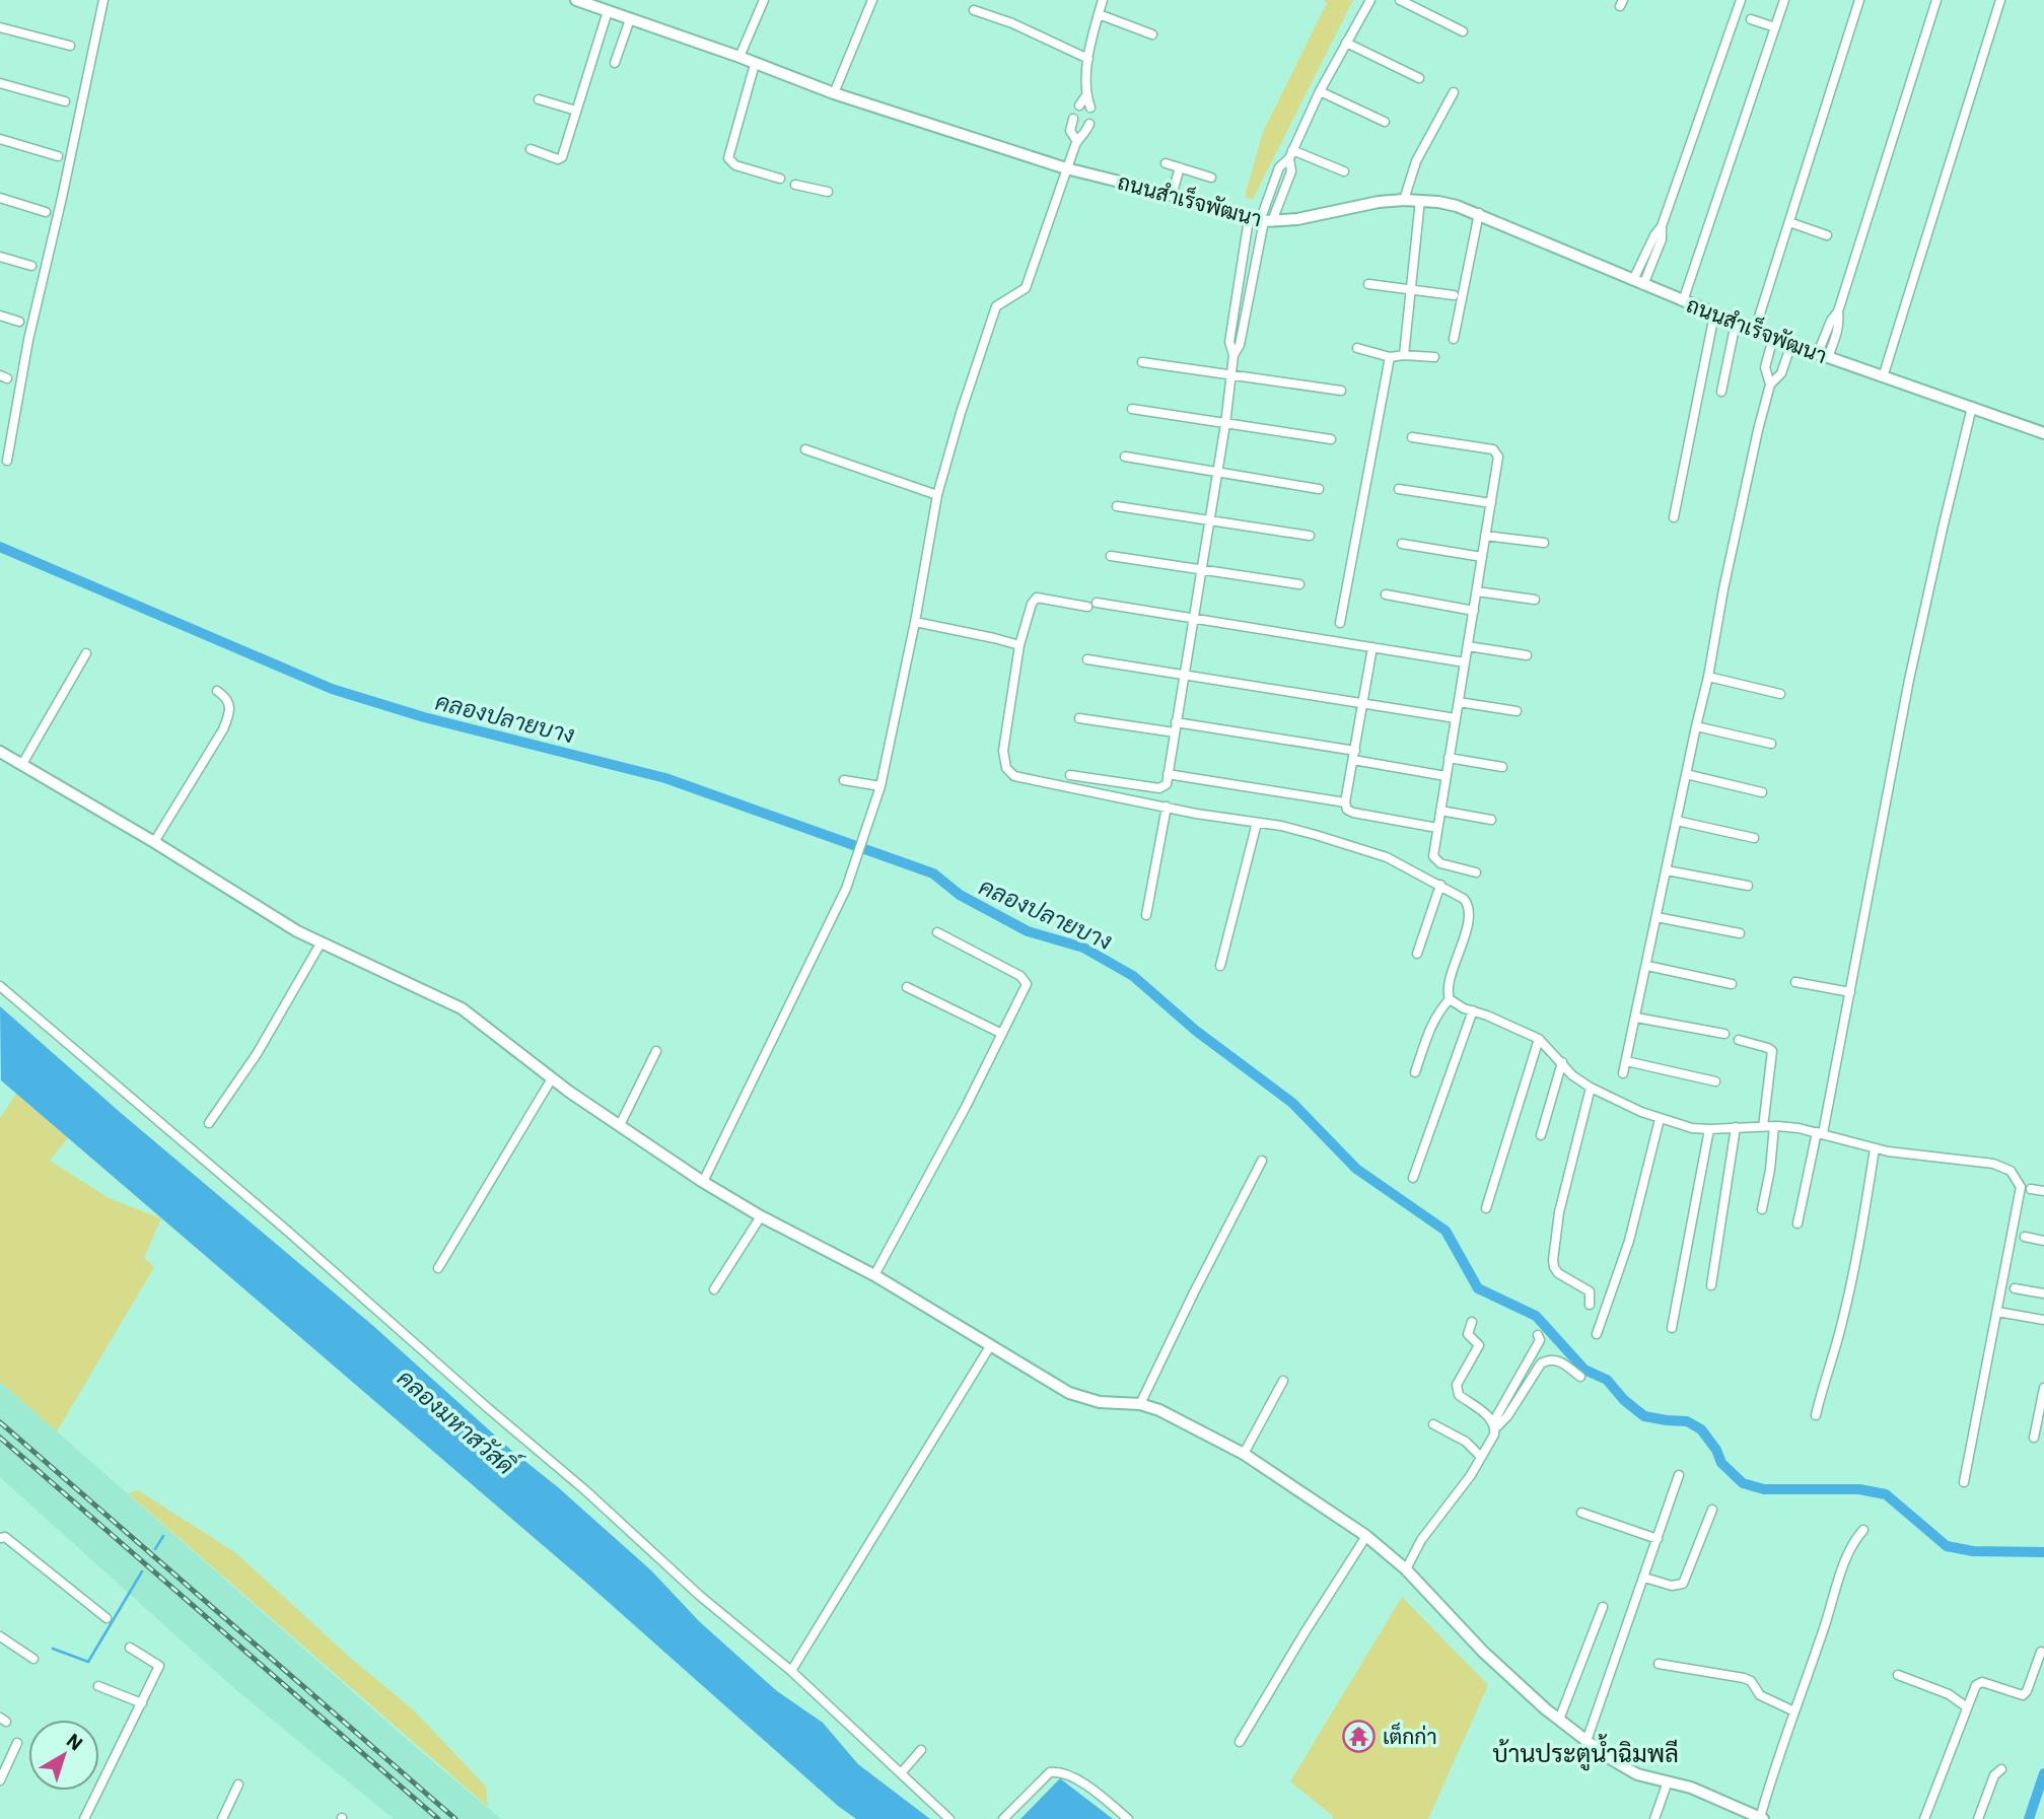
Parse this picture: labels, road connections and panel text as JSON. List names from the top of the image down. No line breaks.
{"streets":{"street":["ถนนสำเร็จพัฒนา"]},"districts":["บ้านประตูน้ำฉิมพลี"],"water":["คลองปลายบาง","คลองมหาสวัสดิ์"],"places":{"temple":["เต็กก่า"]},"north":"top right"}
